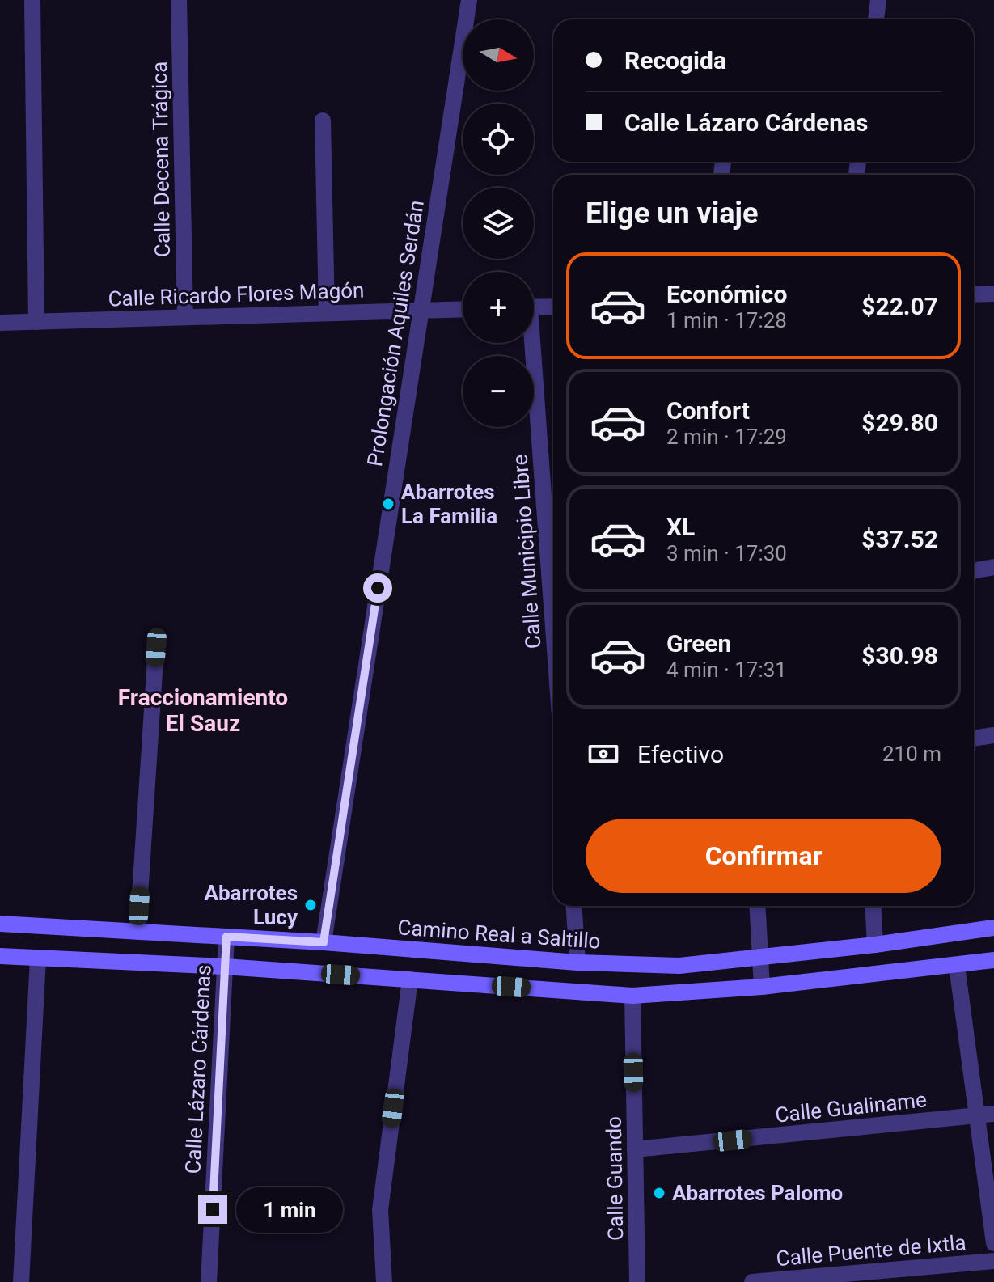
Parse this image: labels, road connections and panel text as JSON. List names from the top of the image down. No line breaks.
{"streets":{"street":["Calle Decena Trágica","Calle Ricardo Flores Magón","Prolongación Aquiles Serdán","Calle Municipio Libre","Camino Real a Saltillo","Calle Lázaro Cárdenas","Calle Gualiname","Calle Guando","Calle Puente de Ixtla"]},"crossings":[["Calle Decena Trágica","Calle Ricardo Flores Magón"],["Calle Ricardo Flores Magón","Prolongación Aquiles Serdán"],["Prolongación Aquiles Serdán","Camino Real a Saltillo"],["Camino Real a Saltillo","Calle Lázaro Cárdenas"],["Calle Gualiname","Calle Guando"]],"districts":["Fraccionamiento El Sauz"],"places":["Abarrotes La Familia","Abarrotes Lucy","Abarrotes Palomo"],"north":"right","page":{"map_buttons":["+","−"],"banner":["Recogida","Calle Lázaro Cárdenas"],"heading":"Elige un viaje","list":[{"name":"Económico","note":"1 min · 17:28","value":"$22.07"},{"name":"Confort","note":"2 min · 17:29","value":"$29.80"},{"name":"XL","note":"3 min · 17:30","value":"$37.52"},{"name":"Green","note":"4 min · 17:31","value":"$30.98"}],"pay":["Efectivo","210 m"],"buttons":"Confirmar","bubble":"1 min"}}
